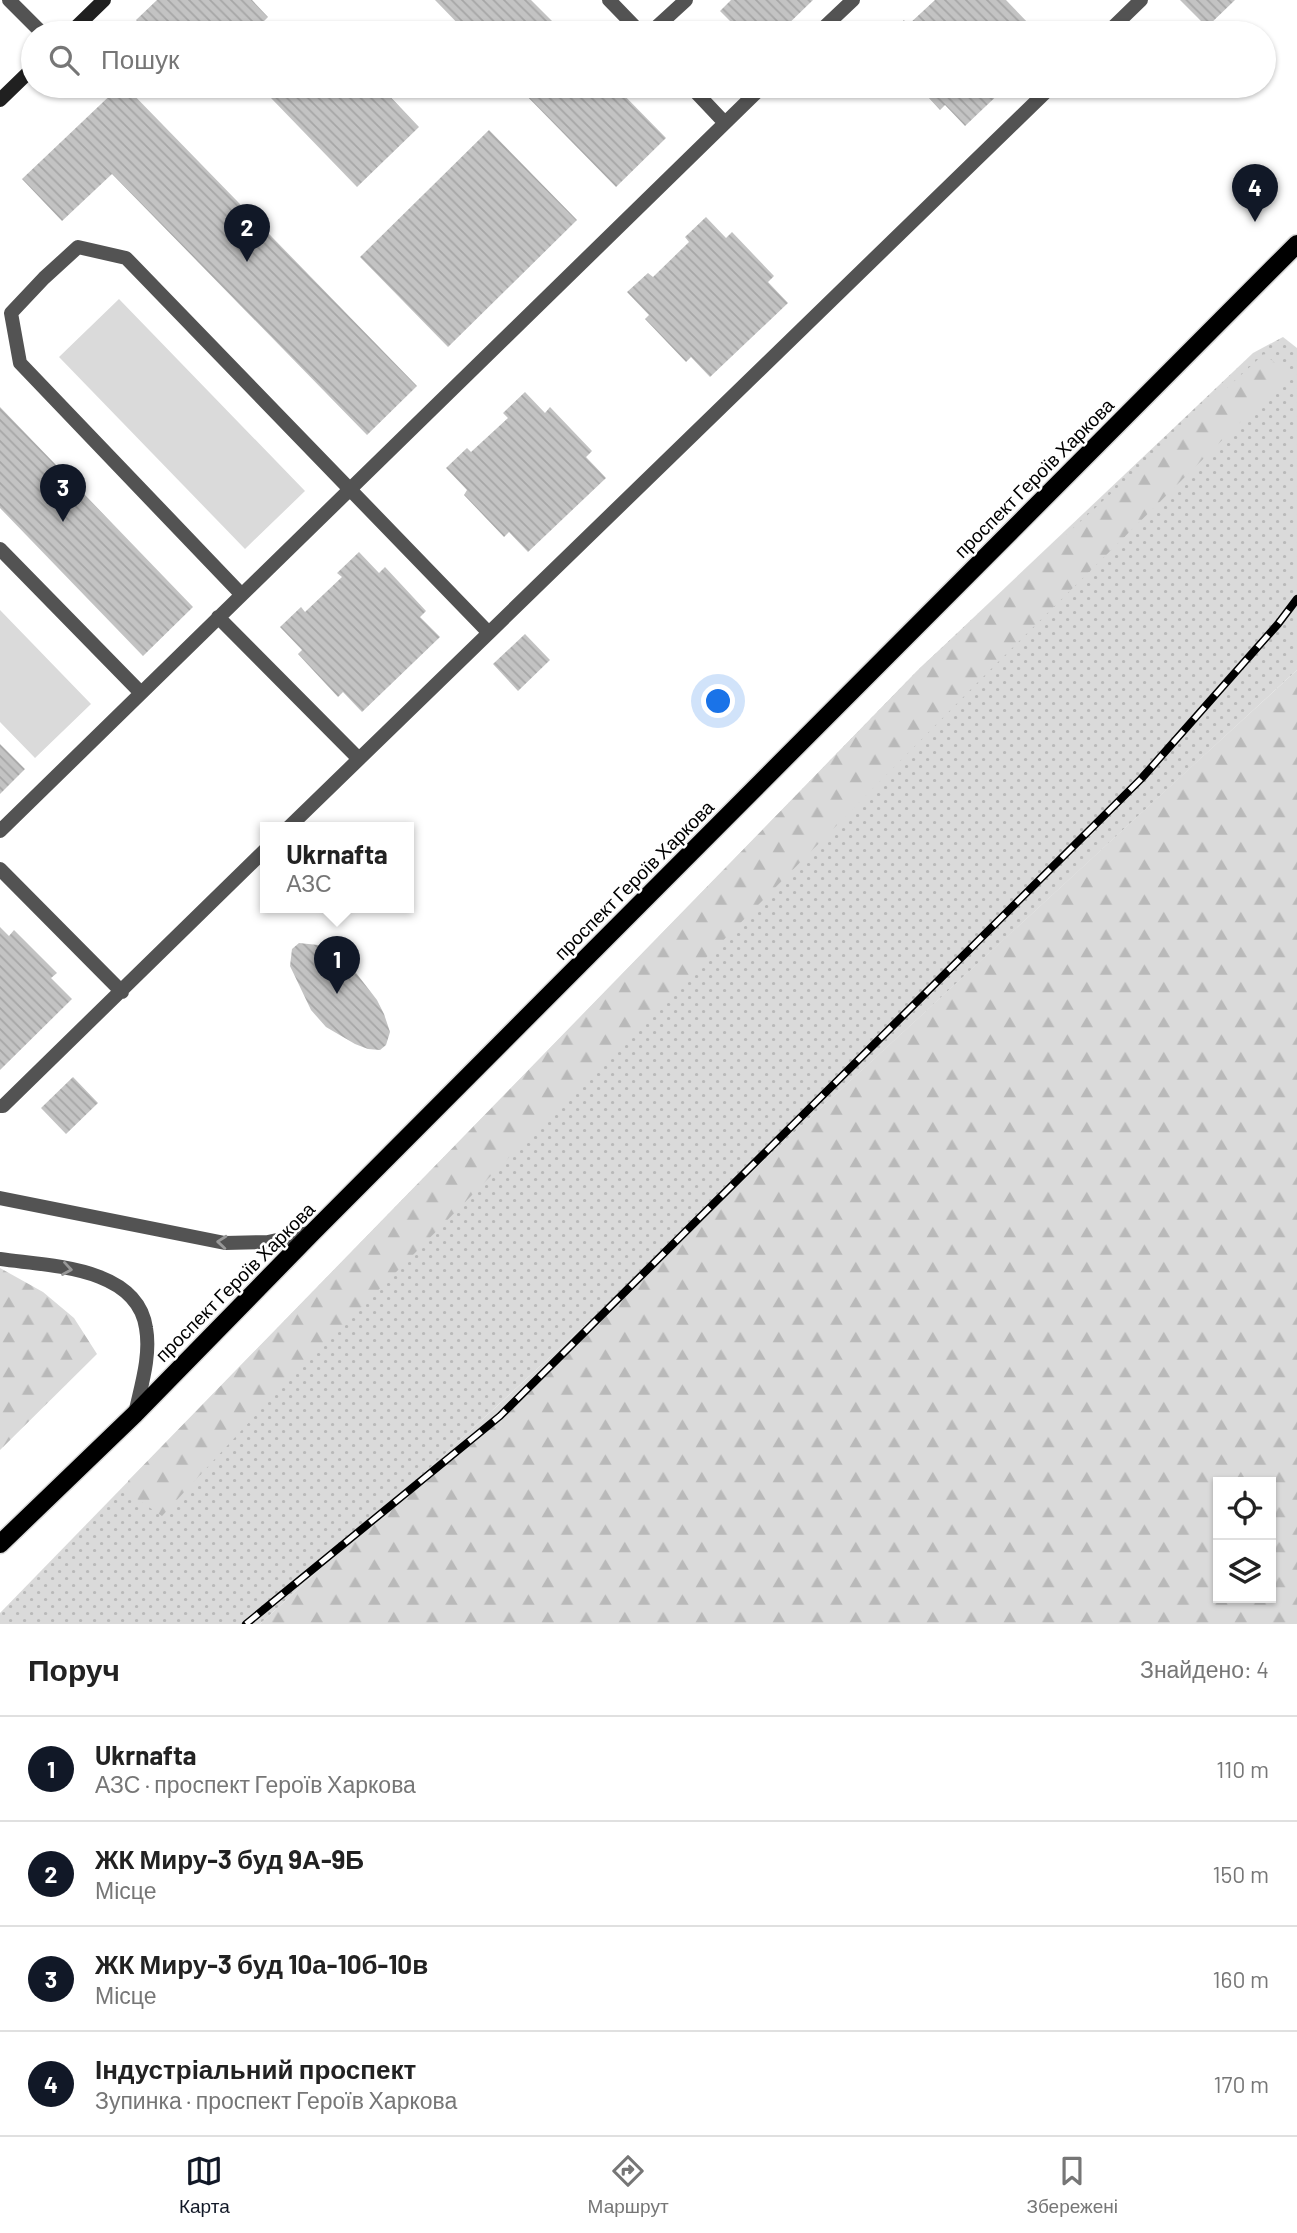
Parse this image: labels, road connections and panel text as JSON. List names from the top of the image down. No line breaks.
{"streets":{"main road":["проспект Героїв Харкова"]},"page":{"search":"Пошук","pins":["4","2","3","1"],"popup":["Ukrnafta","АЗС"],"heading":["Поруч","Знайдено: 4"],"list":[{"mark":"1","name":"Ukrnafta","note":"АЗС · проспект Героїв Харкова","value":"110 m"},{"mark":"2","name":"ЖК Миру-3 буд 9А-9Б","note":"Місце","value":"150 m"},{"mark":"3","name":"ЖК Миру-3 буд 10а-10б-10в","note":"Місце","value":"160 m"},{"mark":"4","name":"Індустріальний проспект","note":"Зупинка · проспект Героїв Харкова","value":"170 m"}],"nav":["Карта","Маршрут","Збережені"]}}
